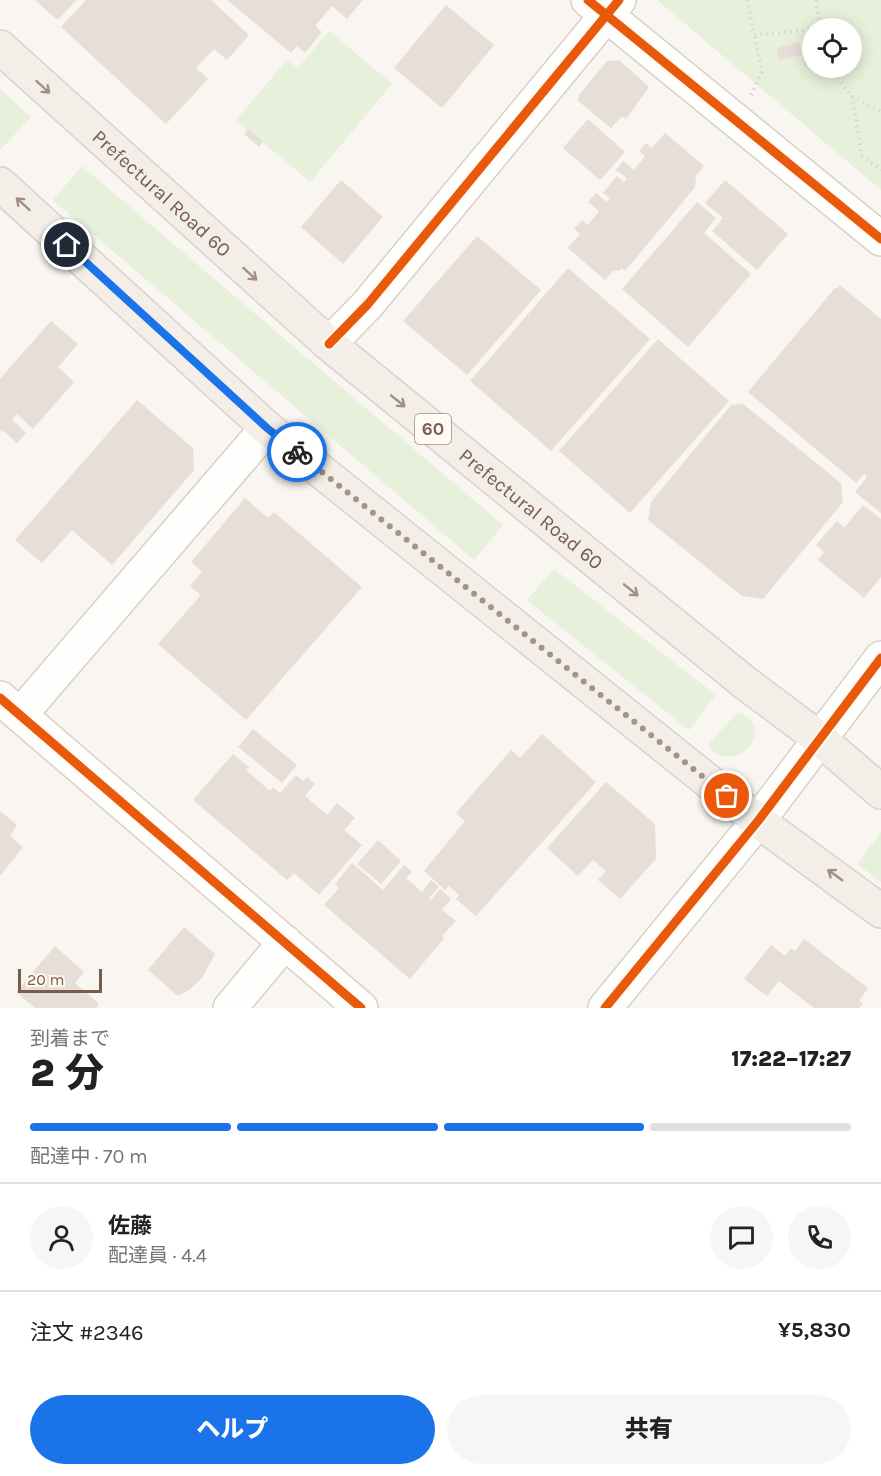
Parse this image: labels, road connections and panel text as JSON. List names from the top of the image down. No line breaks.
{"streets":{"main road":["Prefectural Road 60","60"]},"scale_bar":"20 m","page":{"scale":"20 m","heading":["2 分","到着まで","17:22–17:27"],"panel":["佐藤","配達員 · 4.4","注文 #2346","¥5,830"],"bar":"配達中 · 70 m","buttons":["ヘルプ","共有"]}}
